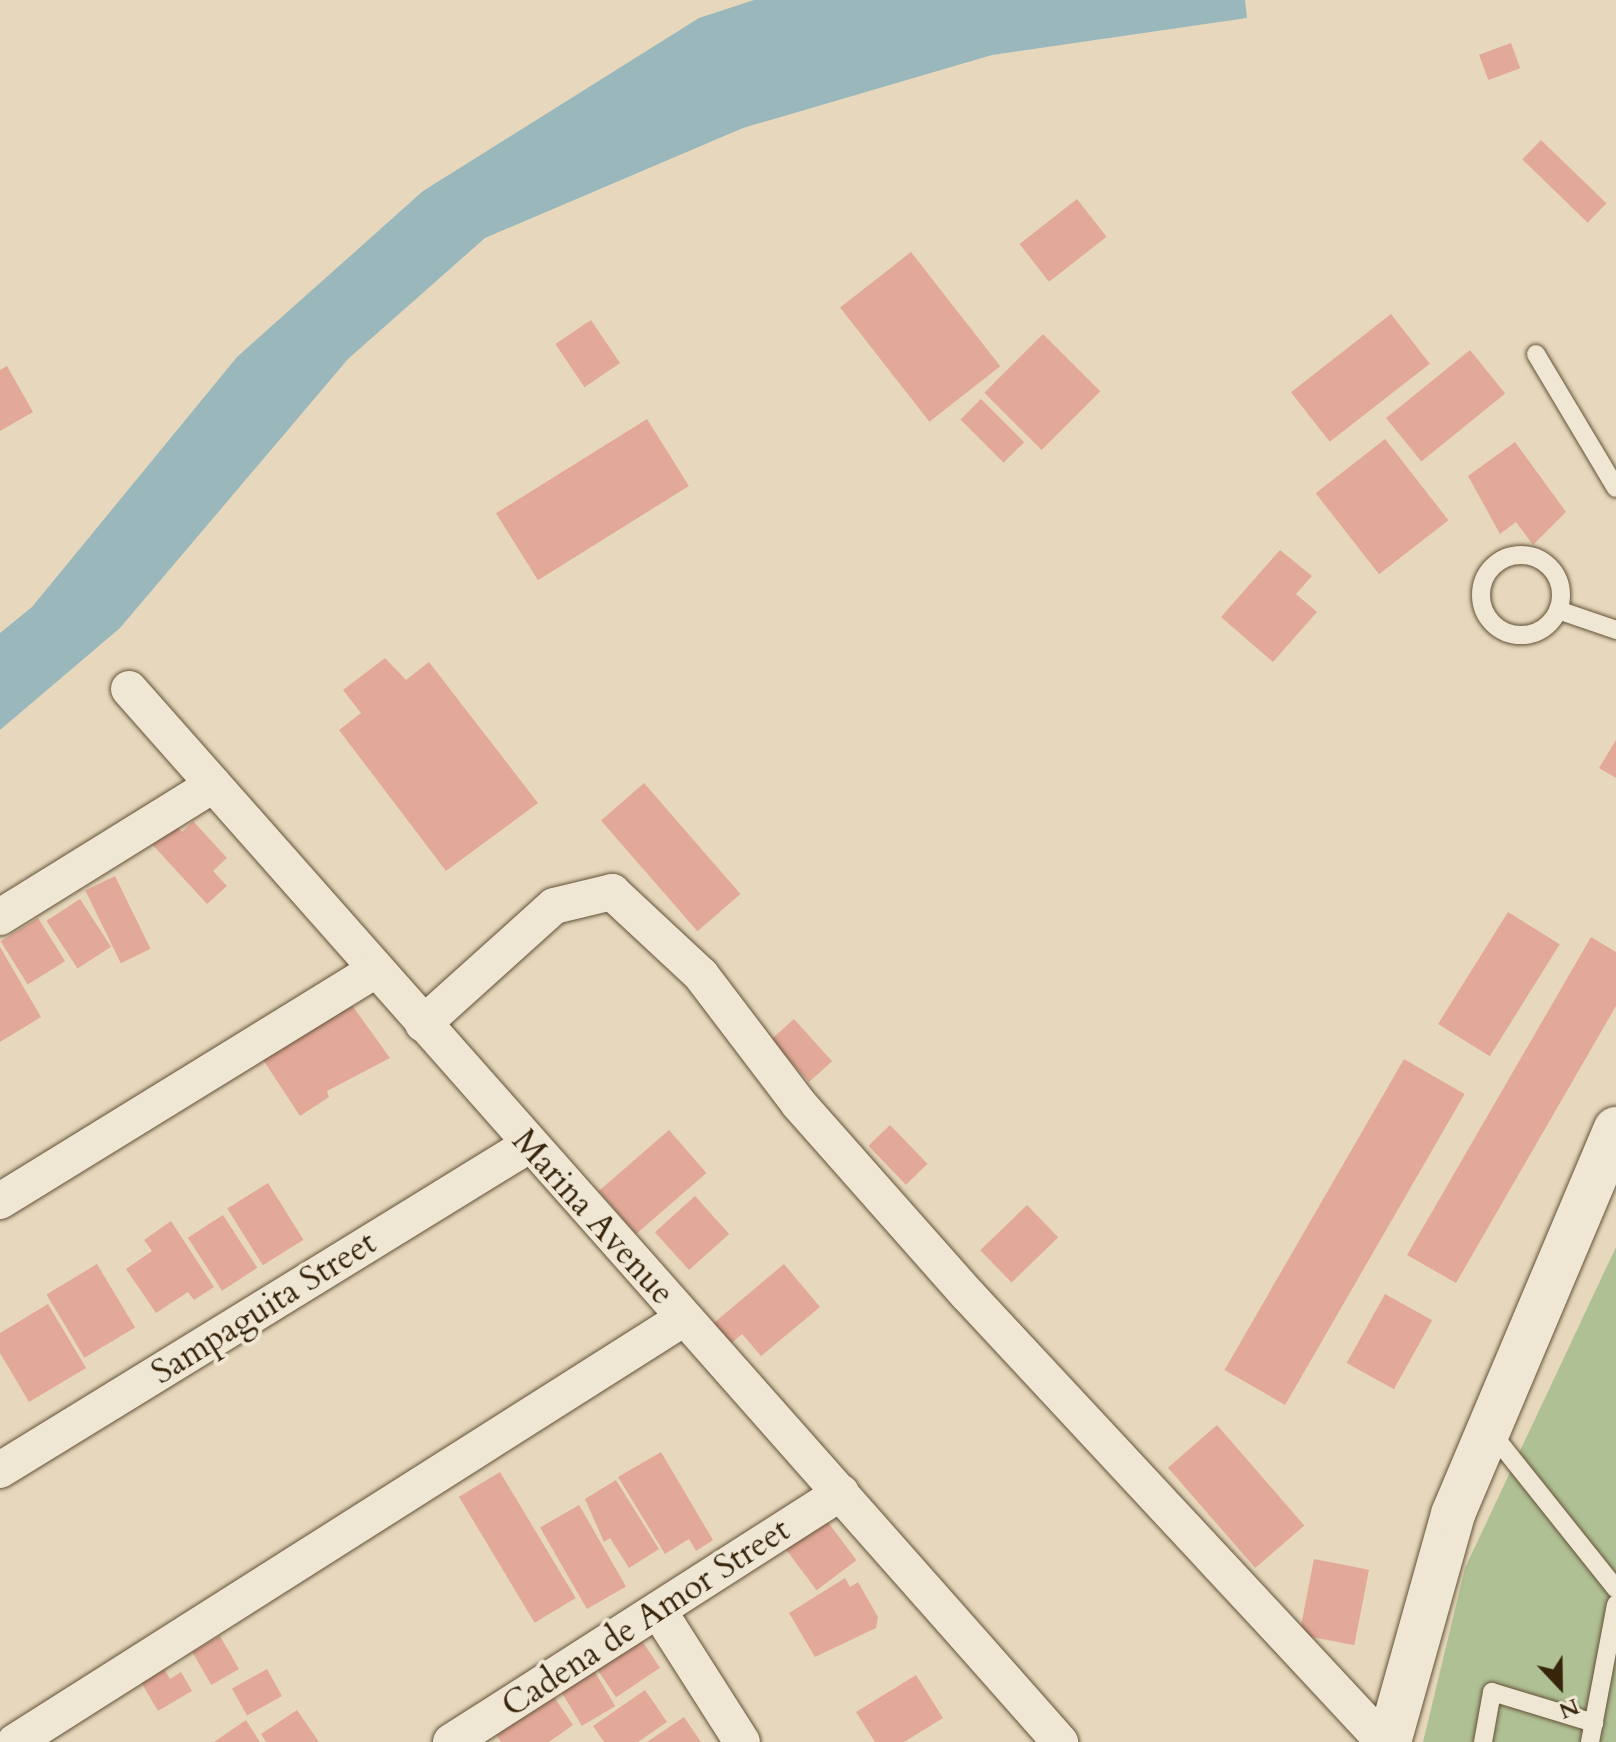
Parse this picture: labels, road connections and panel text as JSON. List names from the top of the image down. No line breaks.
{"streets":{"street":["Marina Avenue","Sampaguita Street","Cadena de Amor Street"]},"crossings":[["Marina Avenue","Sampaguita Street"],["Marina Avenue","Cadena de Amor Street"]],"north":"bottom"}
